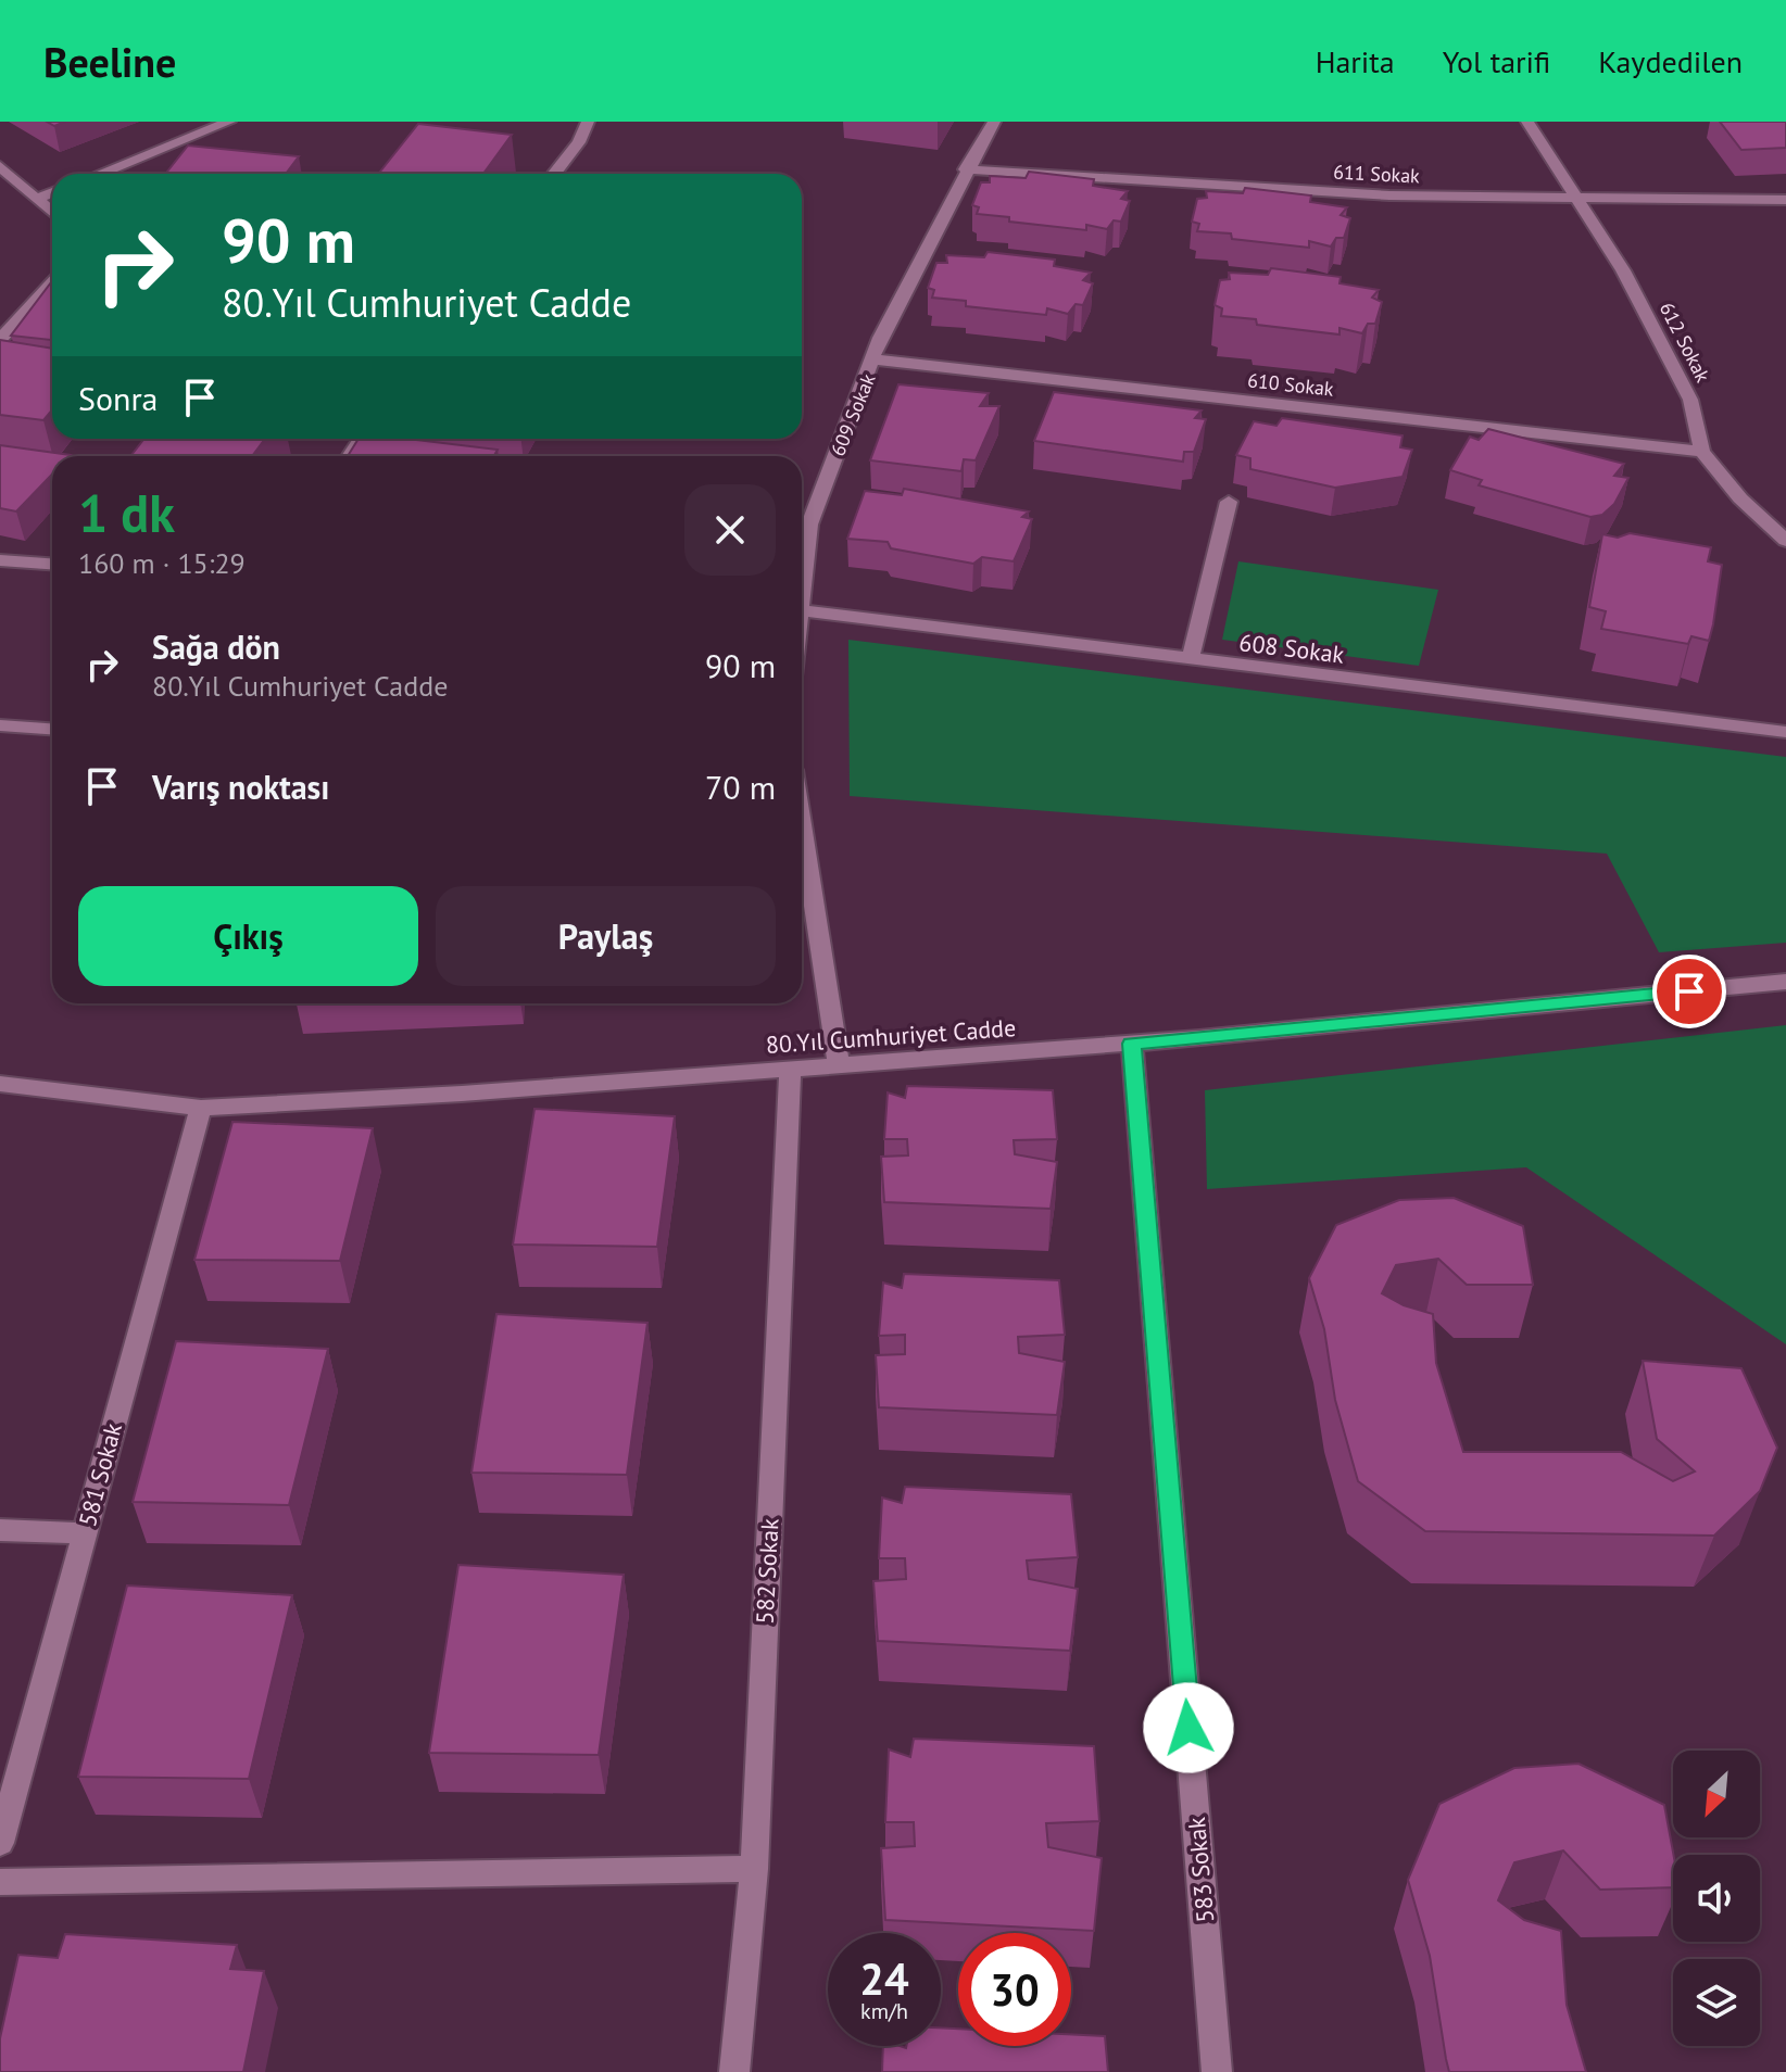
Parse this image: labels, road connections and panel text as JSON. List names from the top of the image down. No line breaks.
{"streets":{"street":["611 Sokak","612 Sokak","610 Sokak","609 Sokak","608 Sokak","80.Yıl Cumhuriyet Cadde","581 Sokak","582 Sokak","583 Sokak"]},"crossings":[["611 Sokak","612 Sokak"],["611 Sokak","609 Sokak"],["612 Sokak","610 Sokak"],["610 Sokak","609 Sokak"],["80.Yıl Cumhuriyet Cadde","581 Sokak"],["80.Yıl Cumhuriyet Cadde","582 Sokak"],["80.Yıl Cumhuriyet Cadde","583 Sokak"]],"north":"bottom left","page":{"header":"Beeline","nav":["Harita","Yol tarifi","Kaydedilen"],"turn":["90 m","80.Yıl Cumhuriyet Cadde"],"then":"Sonra","heading":["1 dk","160 m · 15:29"],"list":[{"name":"Sağa dön","note":"80.Yıl Cumhuriyet Cadde","value":"90 m"},{"name":"Varış noktası","value":"70 m"}],"buttons":["Çıkış","Paylaş"],"speed":"24 km/h","limit":"30"}}
